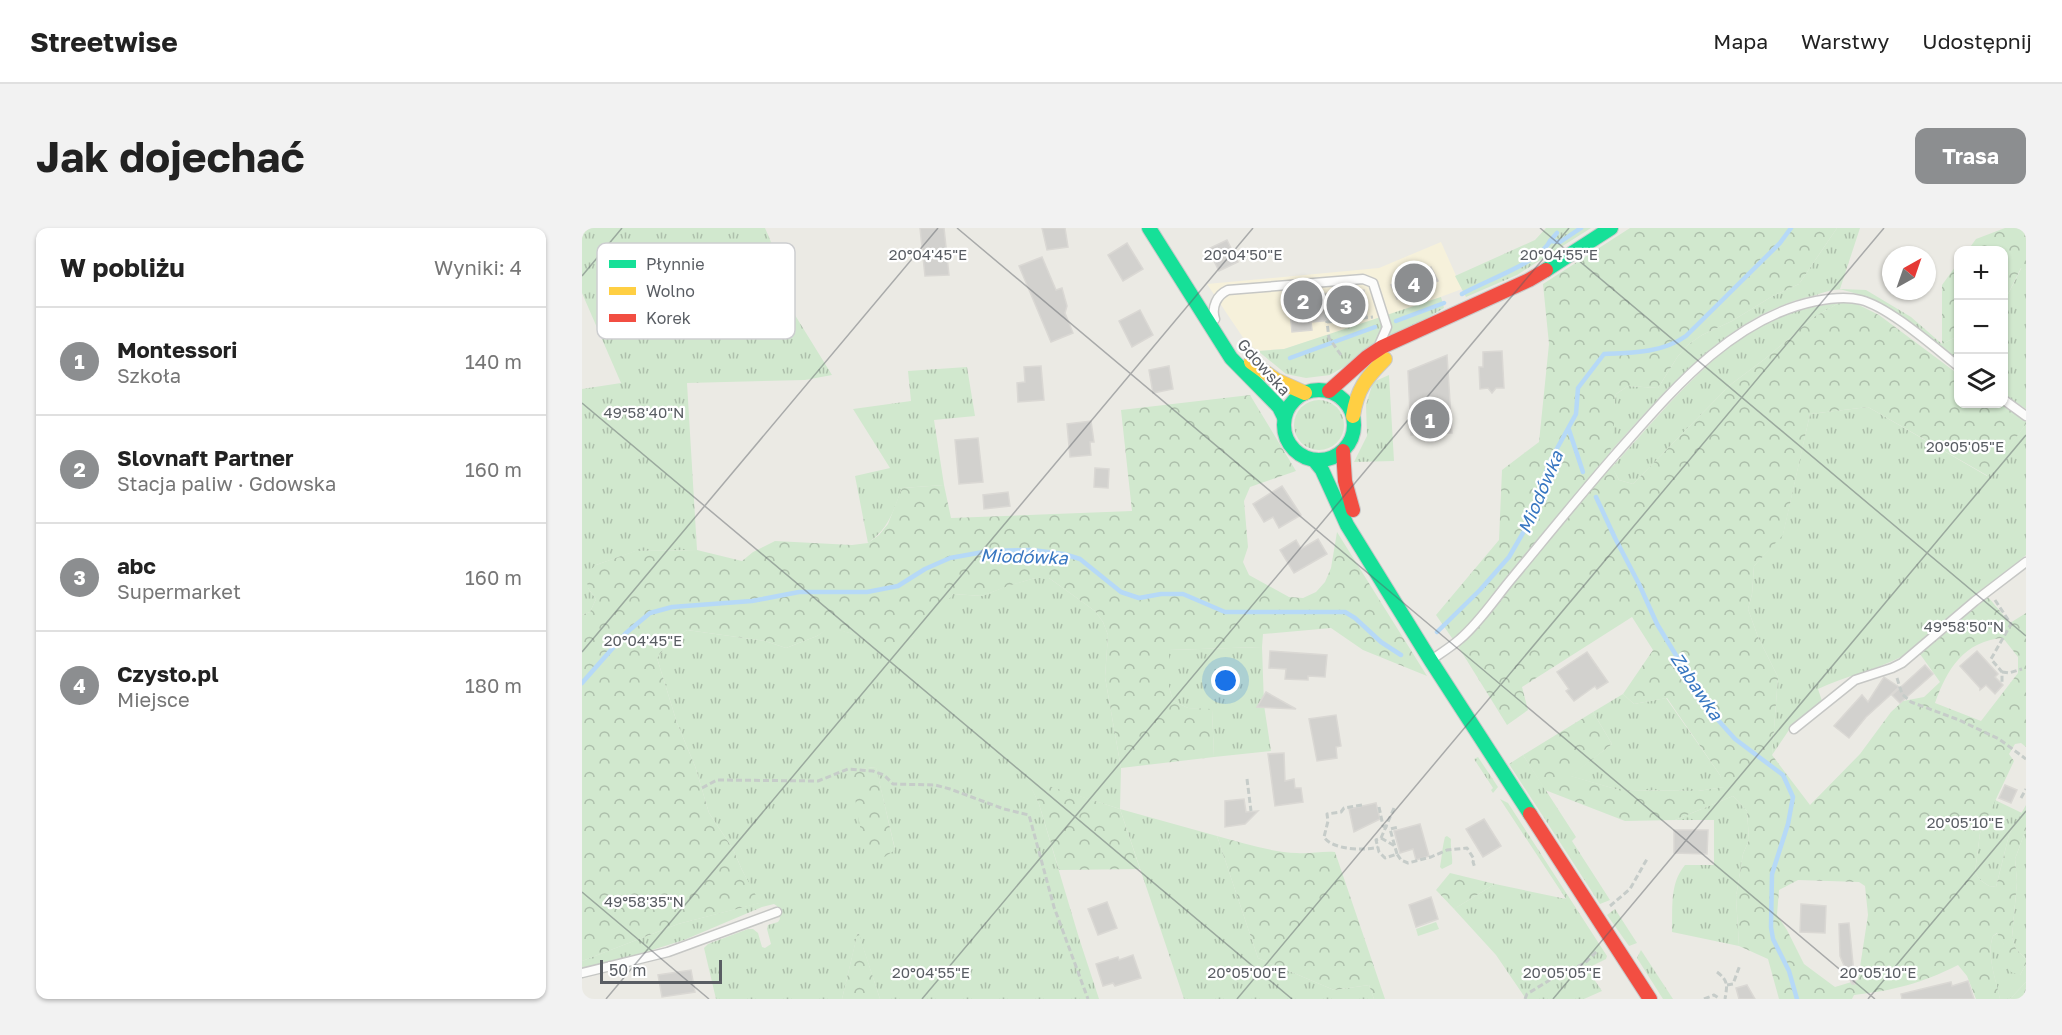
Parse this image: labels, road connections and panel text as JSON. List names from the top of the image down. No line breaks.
{"streets":{"main road":["Gdowska"]},"water":["Miodówka","Zabawka"],"legend":["Płynnie","Wolno","Korek"],"scale_bar":"50 m","north":"top right","page":{"header":"Streetwise","nav":["Mapa","Warstwy","Udostępnij"],"buttons":"Trasa","title":"Jak dojechać","heading":["W pobliżu","Wyniki: 4"],"map_buttons":["+","−"],"pins":["4","2","3","1"],"list":[{"mark":"1","name":"Montessori","note":"Szkoła","value":"140 m"},{"mark":"2","name":"Slovnaft Partner","note":"Stacja paliw · Gdowska","value":"160 m"},{"mark":"3","name":"abc","note":"Supermarket","value":"160 m"},{"mark":"4","name":"Czysto.pl","note":"Miejsce","value":"180 m"}],"scale":"50 m"},"coordinates":["20°04'45\"E","20°04'50\"E","20°04'55\"E","49°58'40\"N","20°05'05\"E","49°58'50\"N","20°05'10\"E","49°58'35\"N","20°05'00\"E"]}
